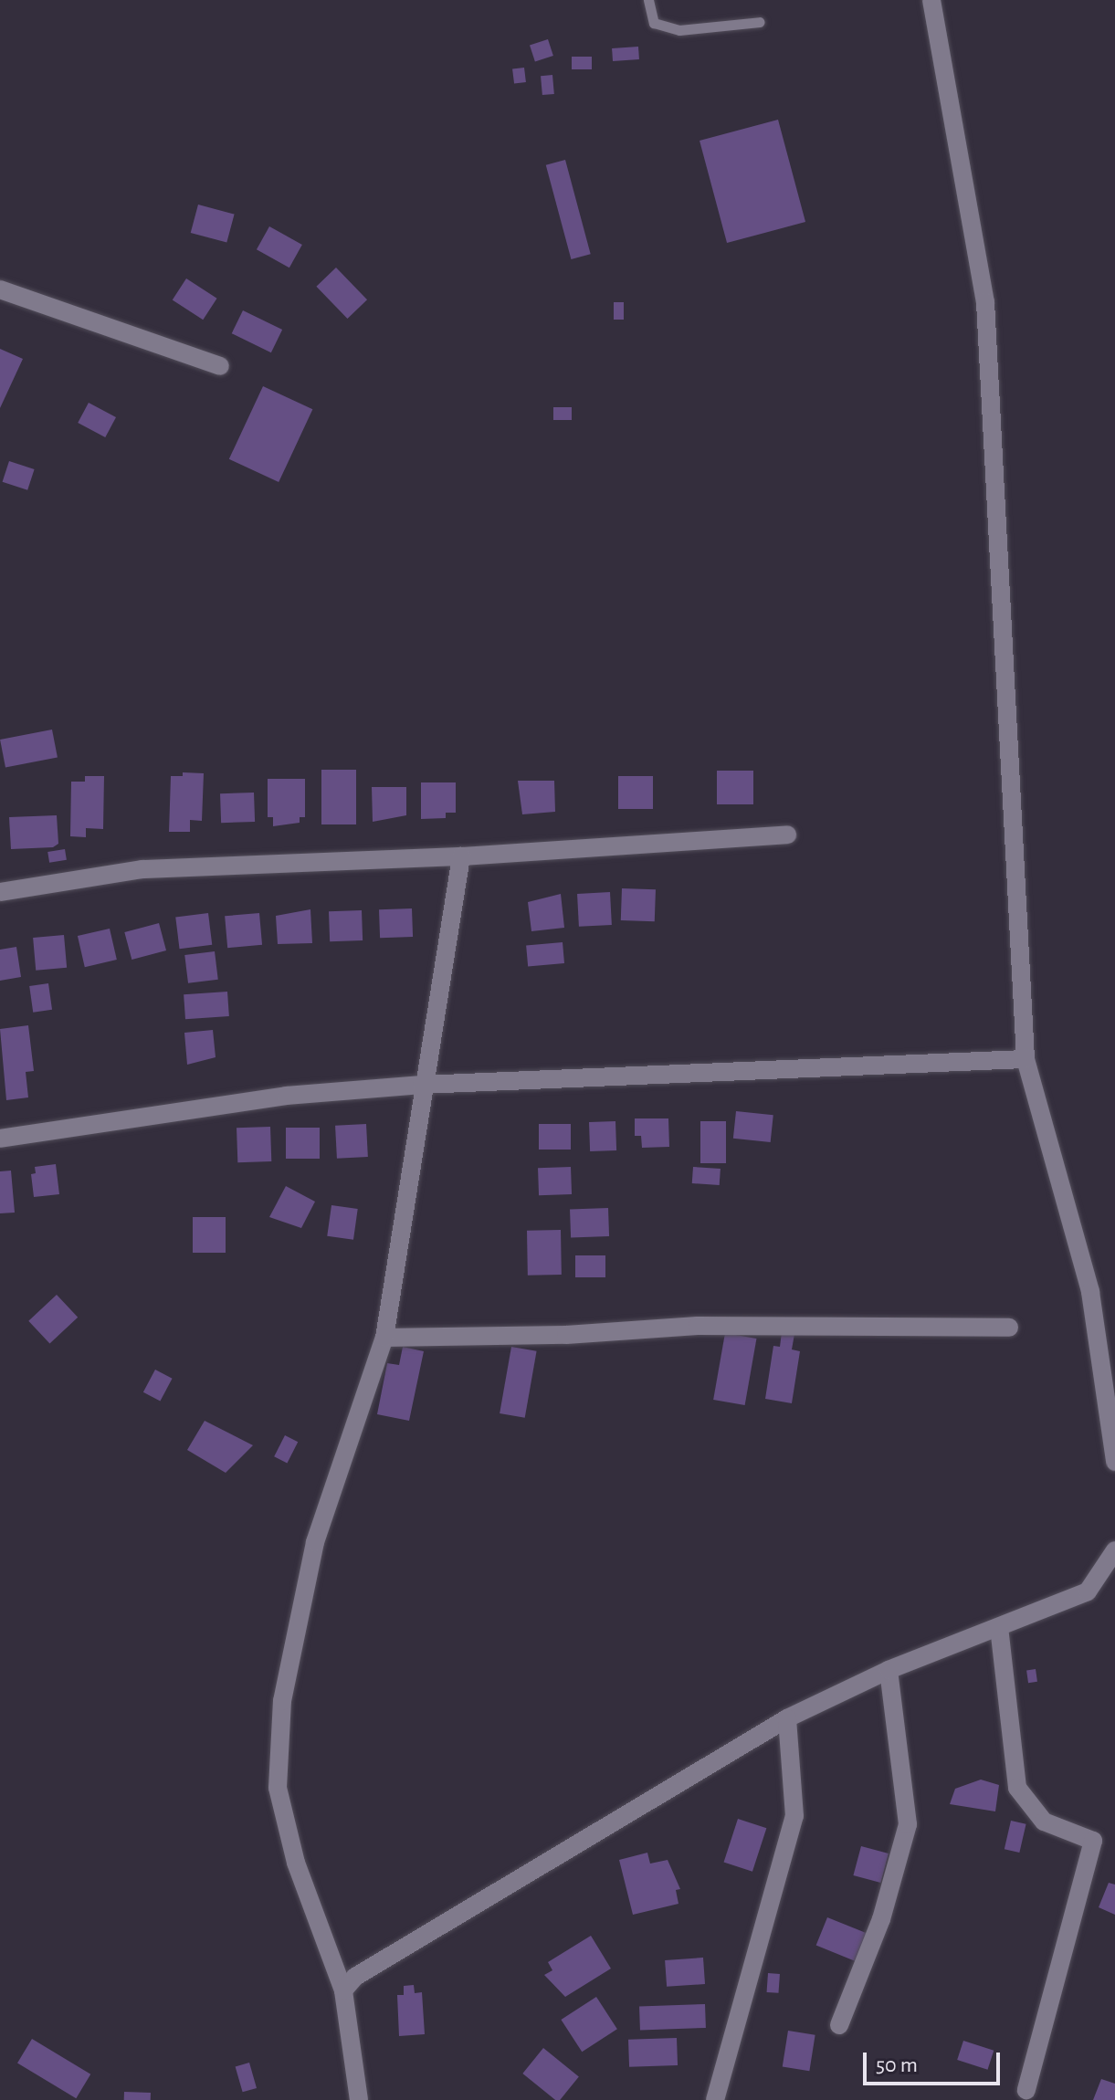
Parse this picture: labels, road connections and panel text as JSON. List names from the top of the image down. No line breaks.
{"scale_bar":"50 m"}
